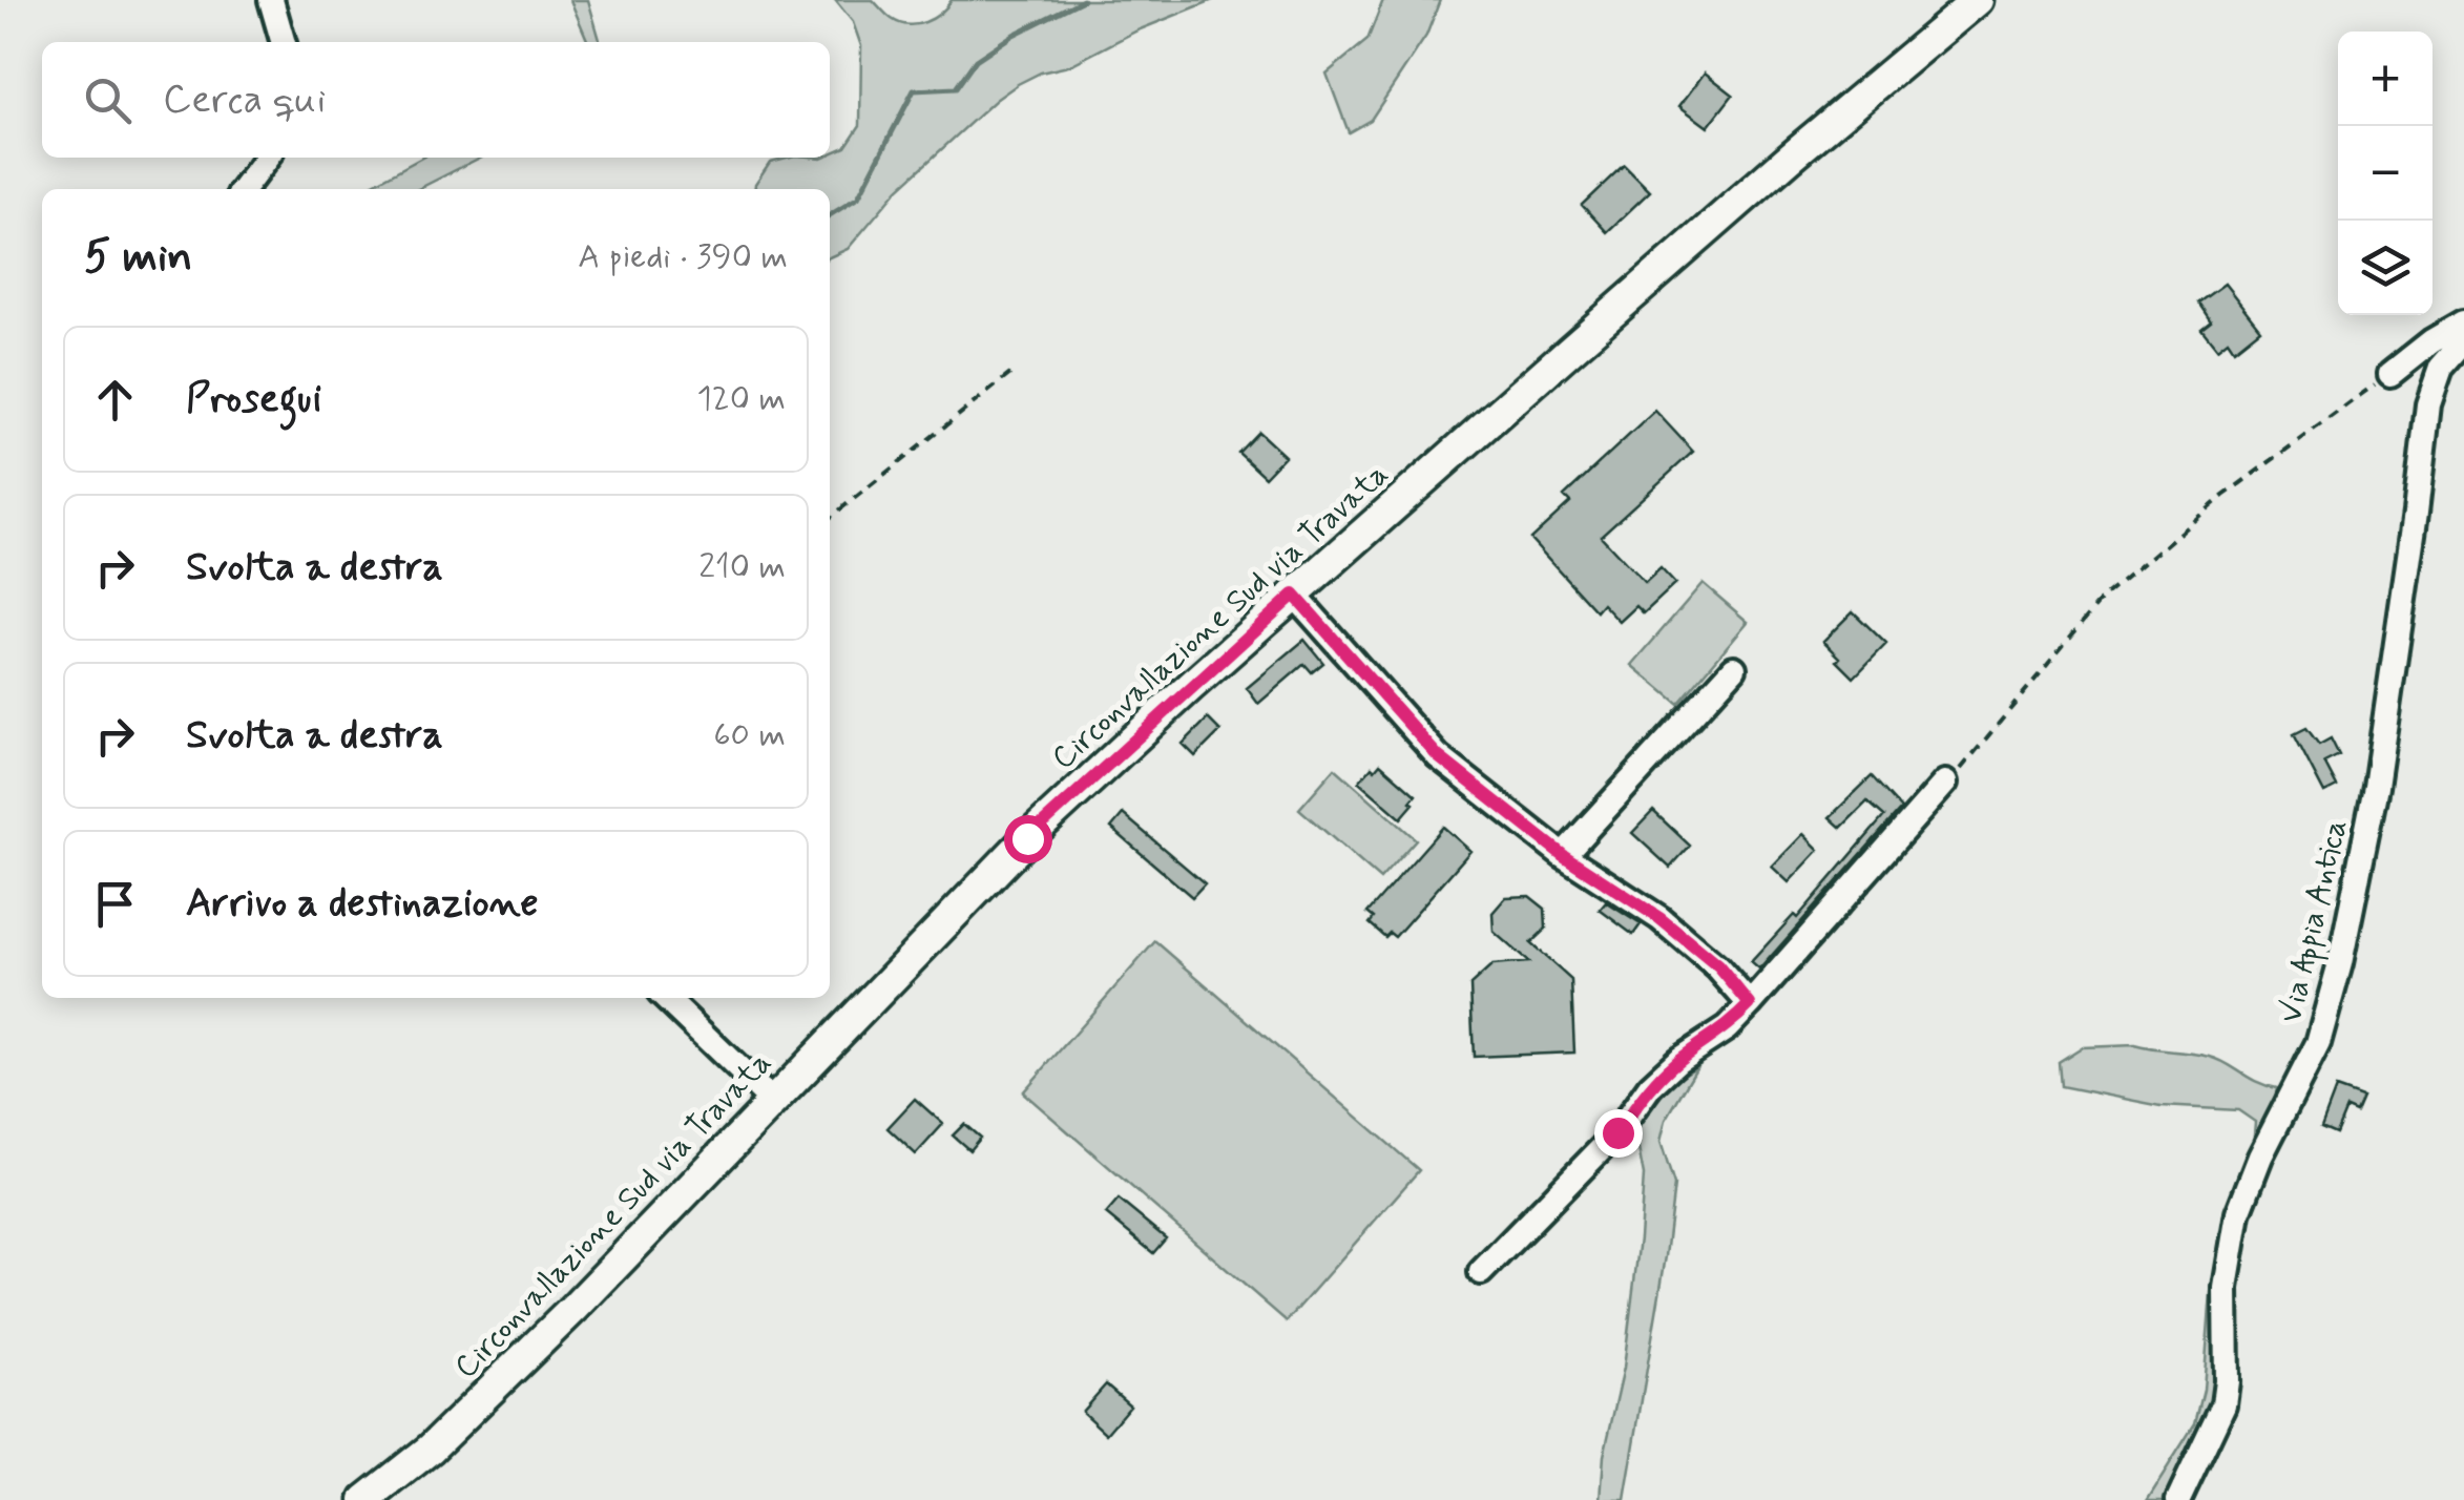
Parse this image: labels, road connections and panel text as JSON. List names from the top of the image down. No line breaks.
{"streets":{"street":["Circonvallazione Sud via Travata","Via Appia Antica"]},"page":{"map_buttons":["+","−"],"search":"Cerca qui","heading":["5 min","A piedi · 390 m"],"list":[["Prosegui","120 m"],["Svolta a destra","210 m"],["Svolta a destra","60 m"],"Arrivo a destinazione"]}}
